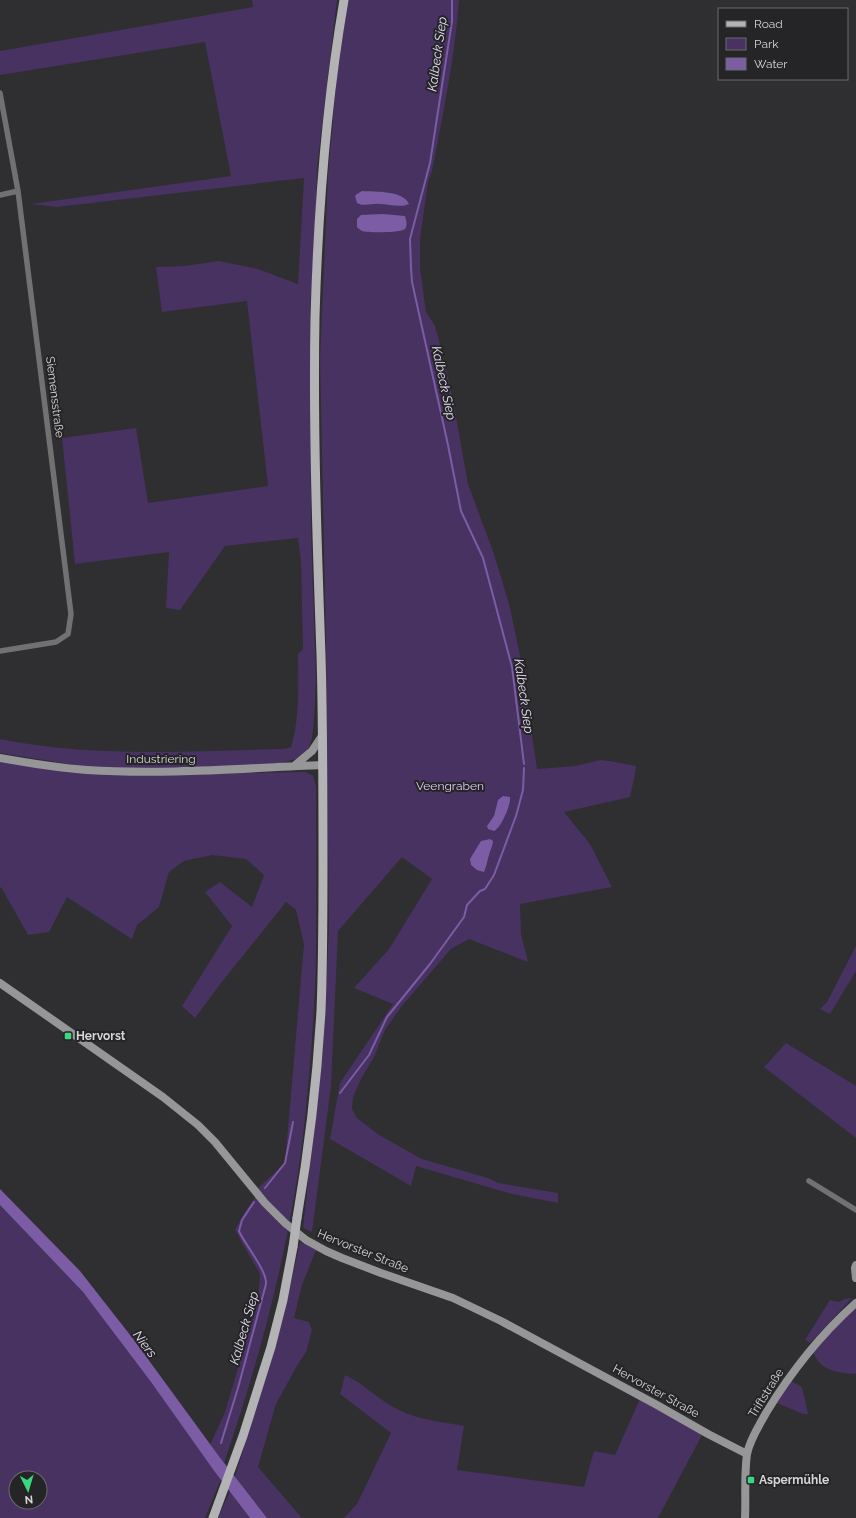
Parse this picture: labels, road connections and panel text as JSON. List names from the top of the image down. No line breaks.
{"streets":{"street":["Siemensstraße","Industriering","Hervorster Straße","Triftstraße"]},"crossings":[["Hervorster Straße","Triftstraße"]],"water":["Kalbeck Siep","Niers"],"parks":["Veengraben"],"places":{"transit":["Hervorst","Aspermühle"]},"legend":["Road","Park","Water"],"north":"bottom"}
